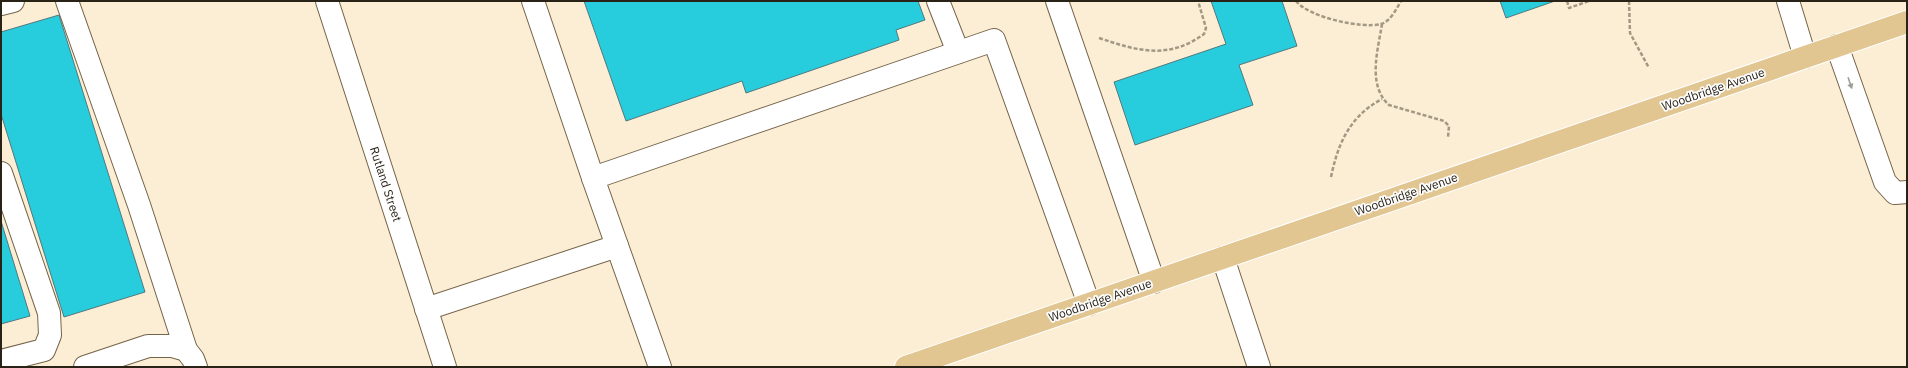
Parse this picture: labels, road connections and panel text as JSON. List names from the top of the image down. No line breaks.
{"streets":{"main road":["Woodbridge Avenue"],"street":["Rutland Street"]}}
